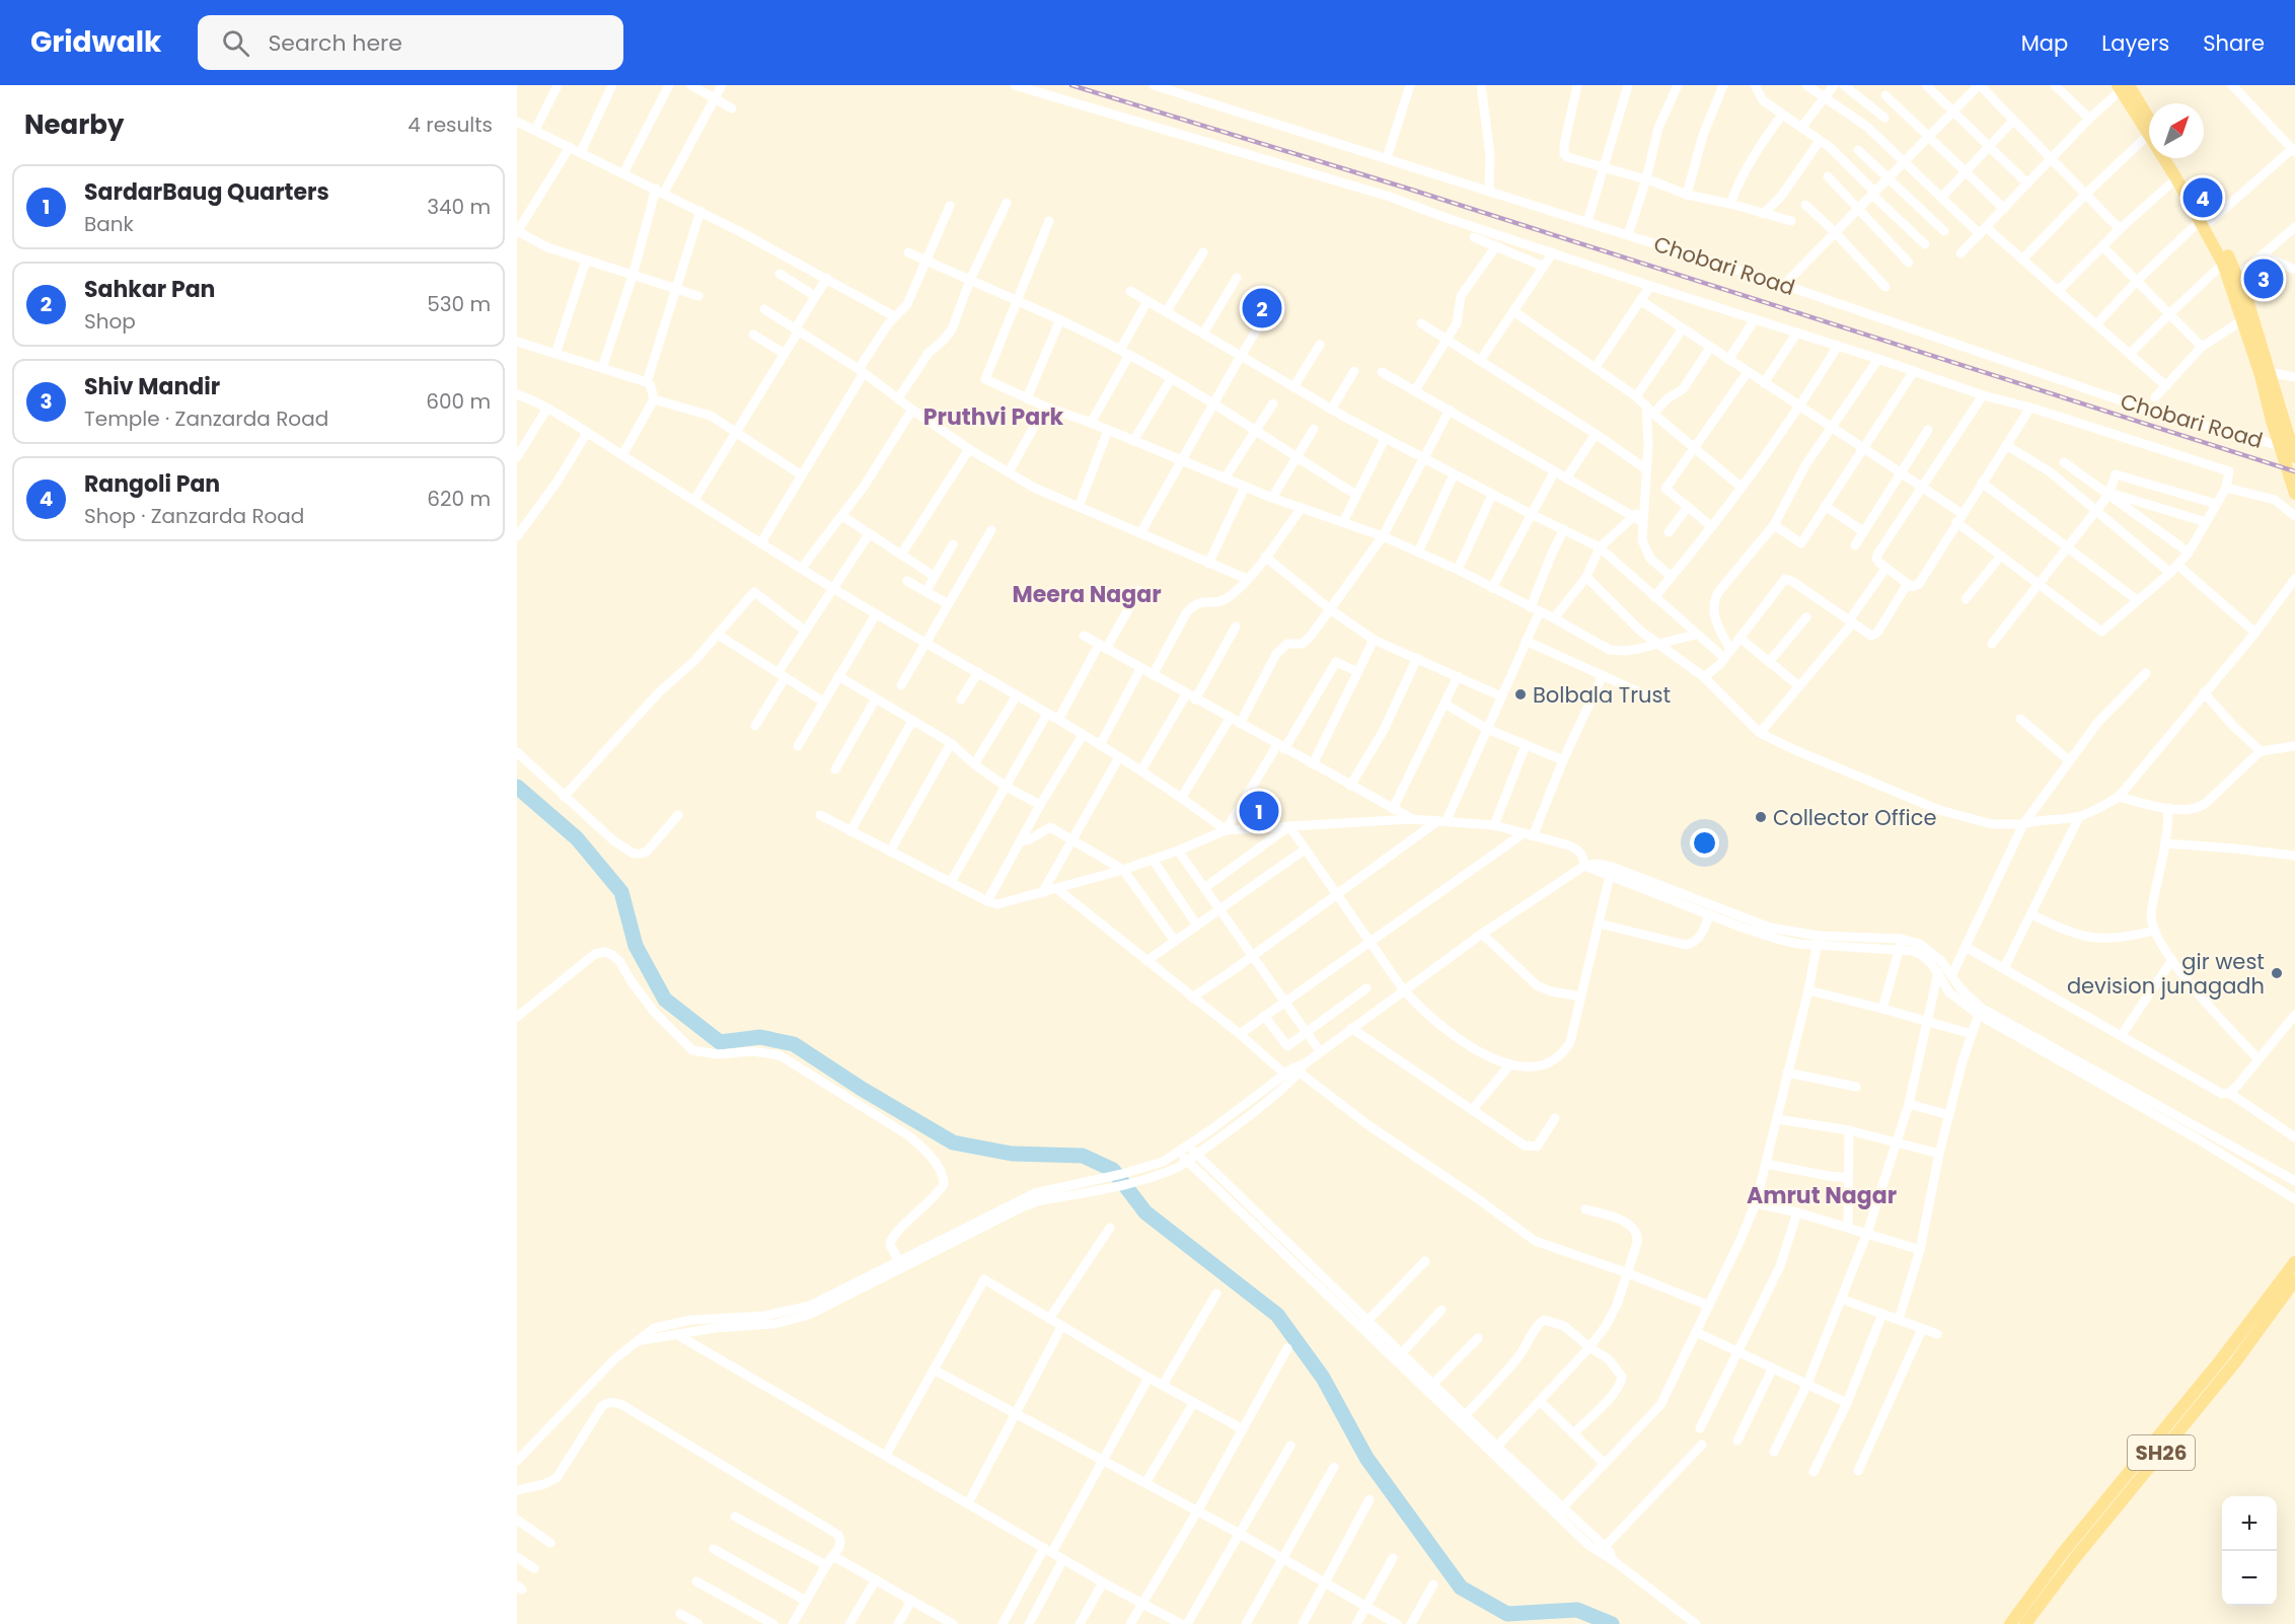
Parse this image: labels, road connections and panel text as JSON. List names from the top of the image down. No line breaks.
{"streets":{"main road":["SH26"],"street":["Chobari Road"]},"districts":["Pruthvi Park","Meera Nagar","Amrut Nagar"],"places":["Bolbala Trust","Collector Office","gir west devision junagadh"],"north":"top right","page":{"header":"Gridwalk","search":"Search here","nav":["Map","Layers","Share"],"heading":["Nearby","4 results"],"list":[{"mark":"1","name":"SardarBaug Quarters","note":"Bank","value":"340 m"},{"mark":"2","name":"Sahkar Pan","note":"Shop","value":"530 m"},{"mark":"3","name":"Shiv Mandir","note":"Temple · Zanzarda Road","value":"600 m"},{"mark":"4","name":"Rangoli Pan","note":"Shop · Zanzarda Road","value":"620 m"}],"pins":["4","3","2","1"],"map_buttons":["+","−"]}}
